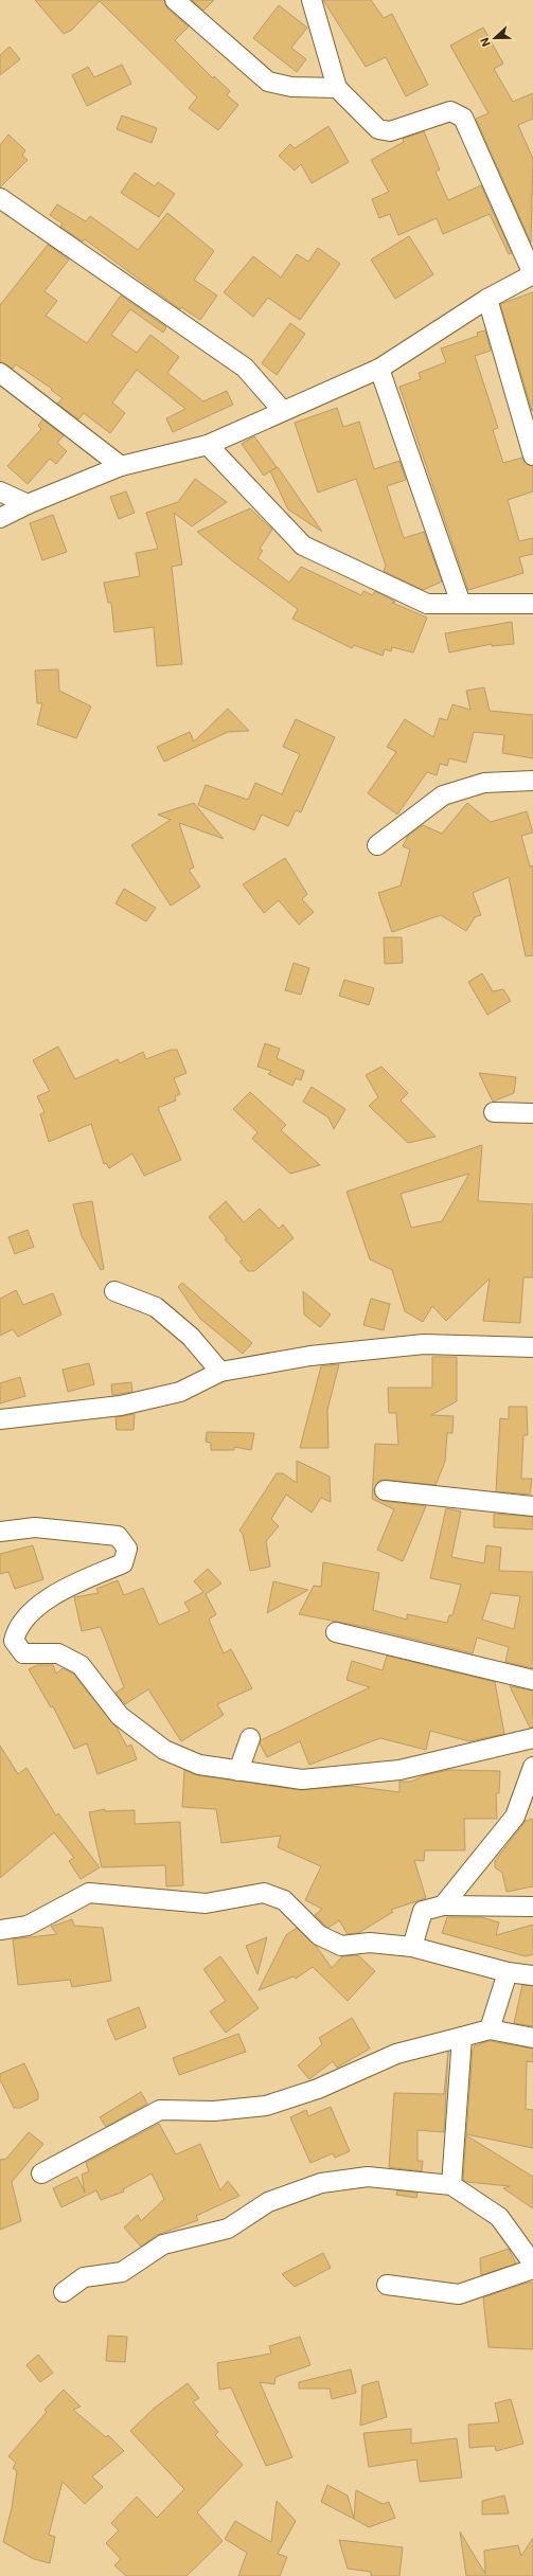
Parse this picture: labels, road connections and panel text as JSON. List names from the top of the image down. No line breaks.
{"north":"left"}
